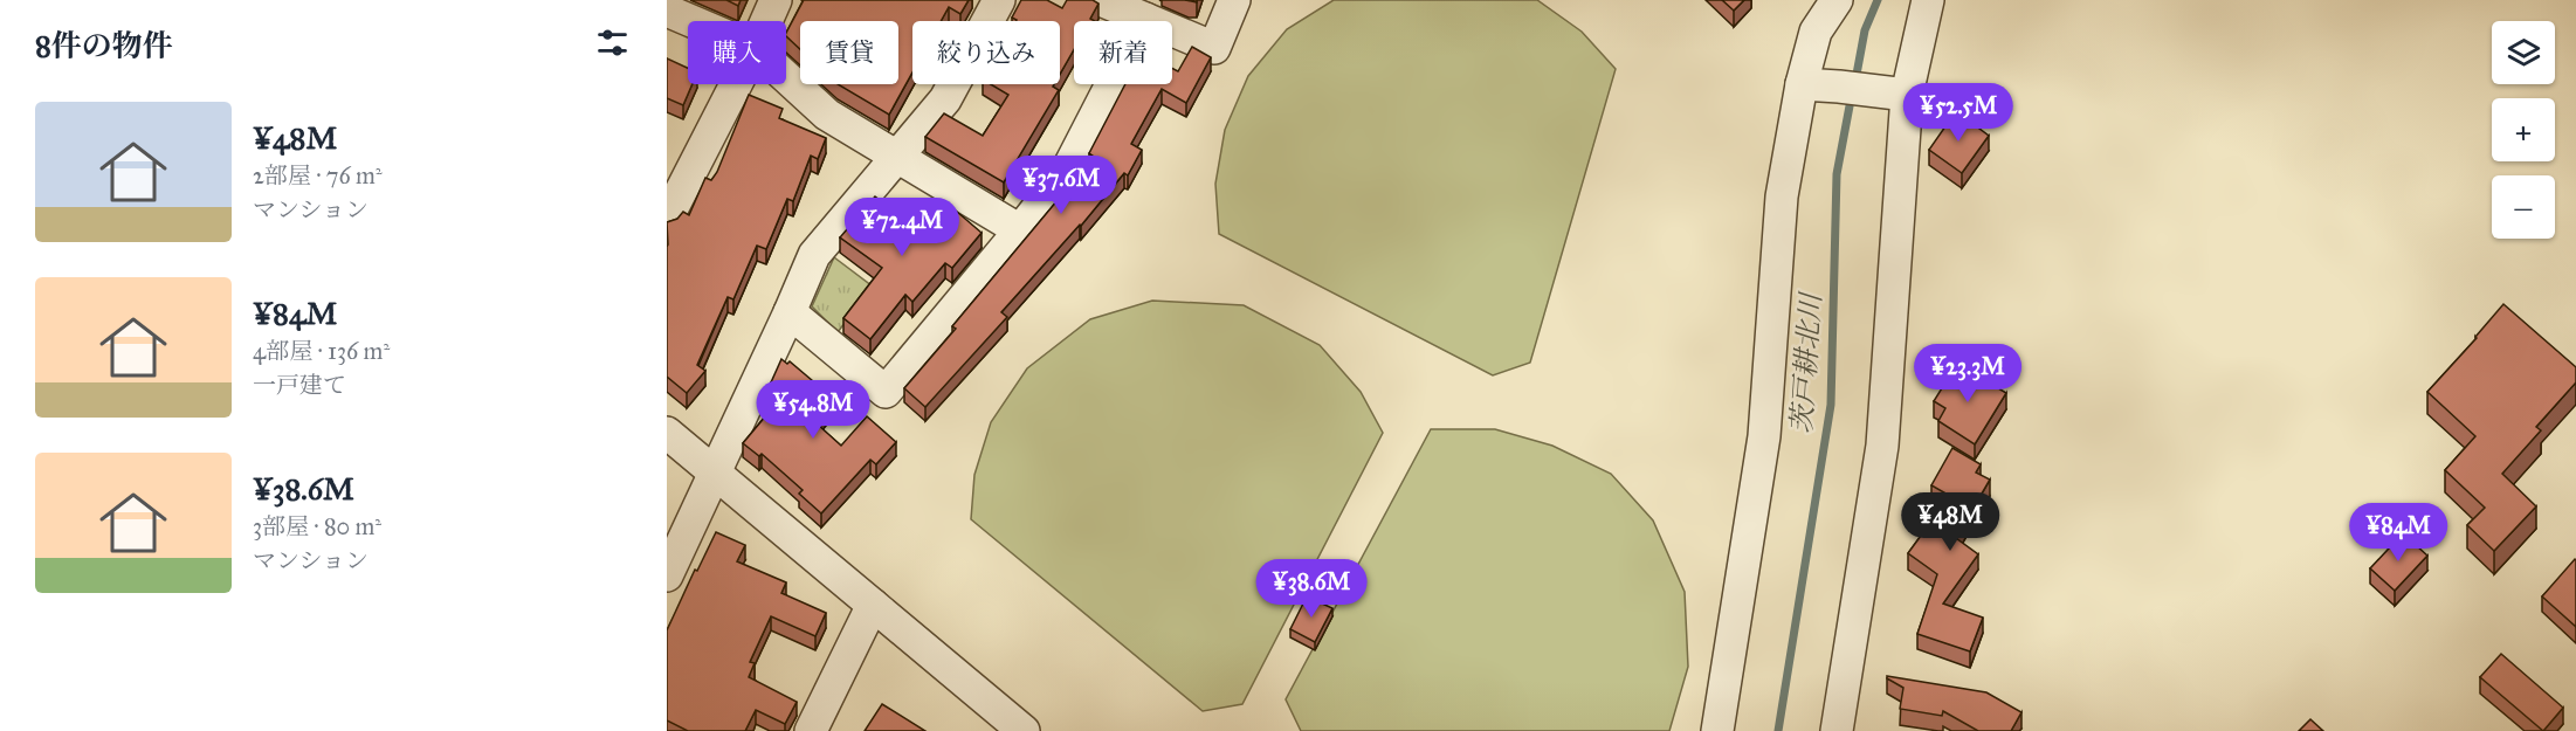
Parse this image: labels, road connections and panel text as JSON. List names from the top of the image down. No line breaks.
{"water":["茨戸耕北川"],"page":{"heading":"8件の物件","map_buttons":["+","−"],"chip":["購入","賃貸","絞り込み","新着"],"price":["¥52.5M","¥37.6M","¥72.4M","¥23.3M","¥54.8M","¥48M","¥84M","¥38.6M"],"list":[{"name":"¥48M","note":"2部屋 · 76 m² · マンション"},{"name":"¥84M","note":"4部屋 · 136 m² · 一戸建て"},{"name":"¥38.6M","note":"3部屋 · 80 m² · マンション"}]}}
